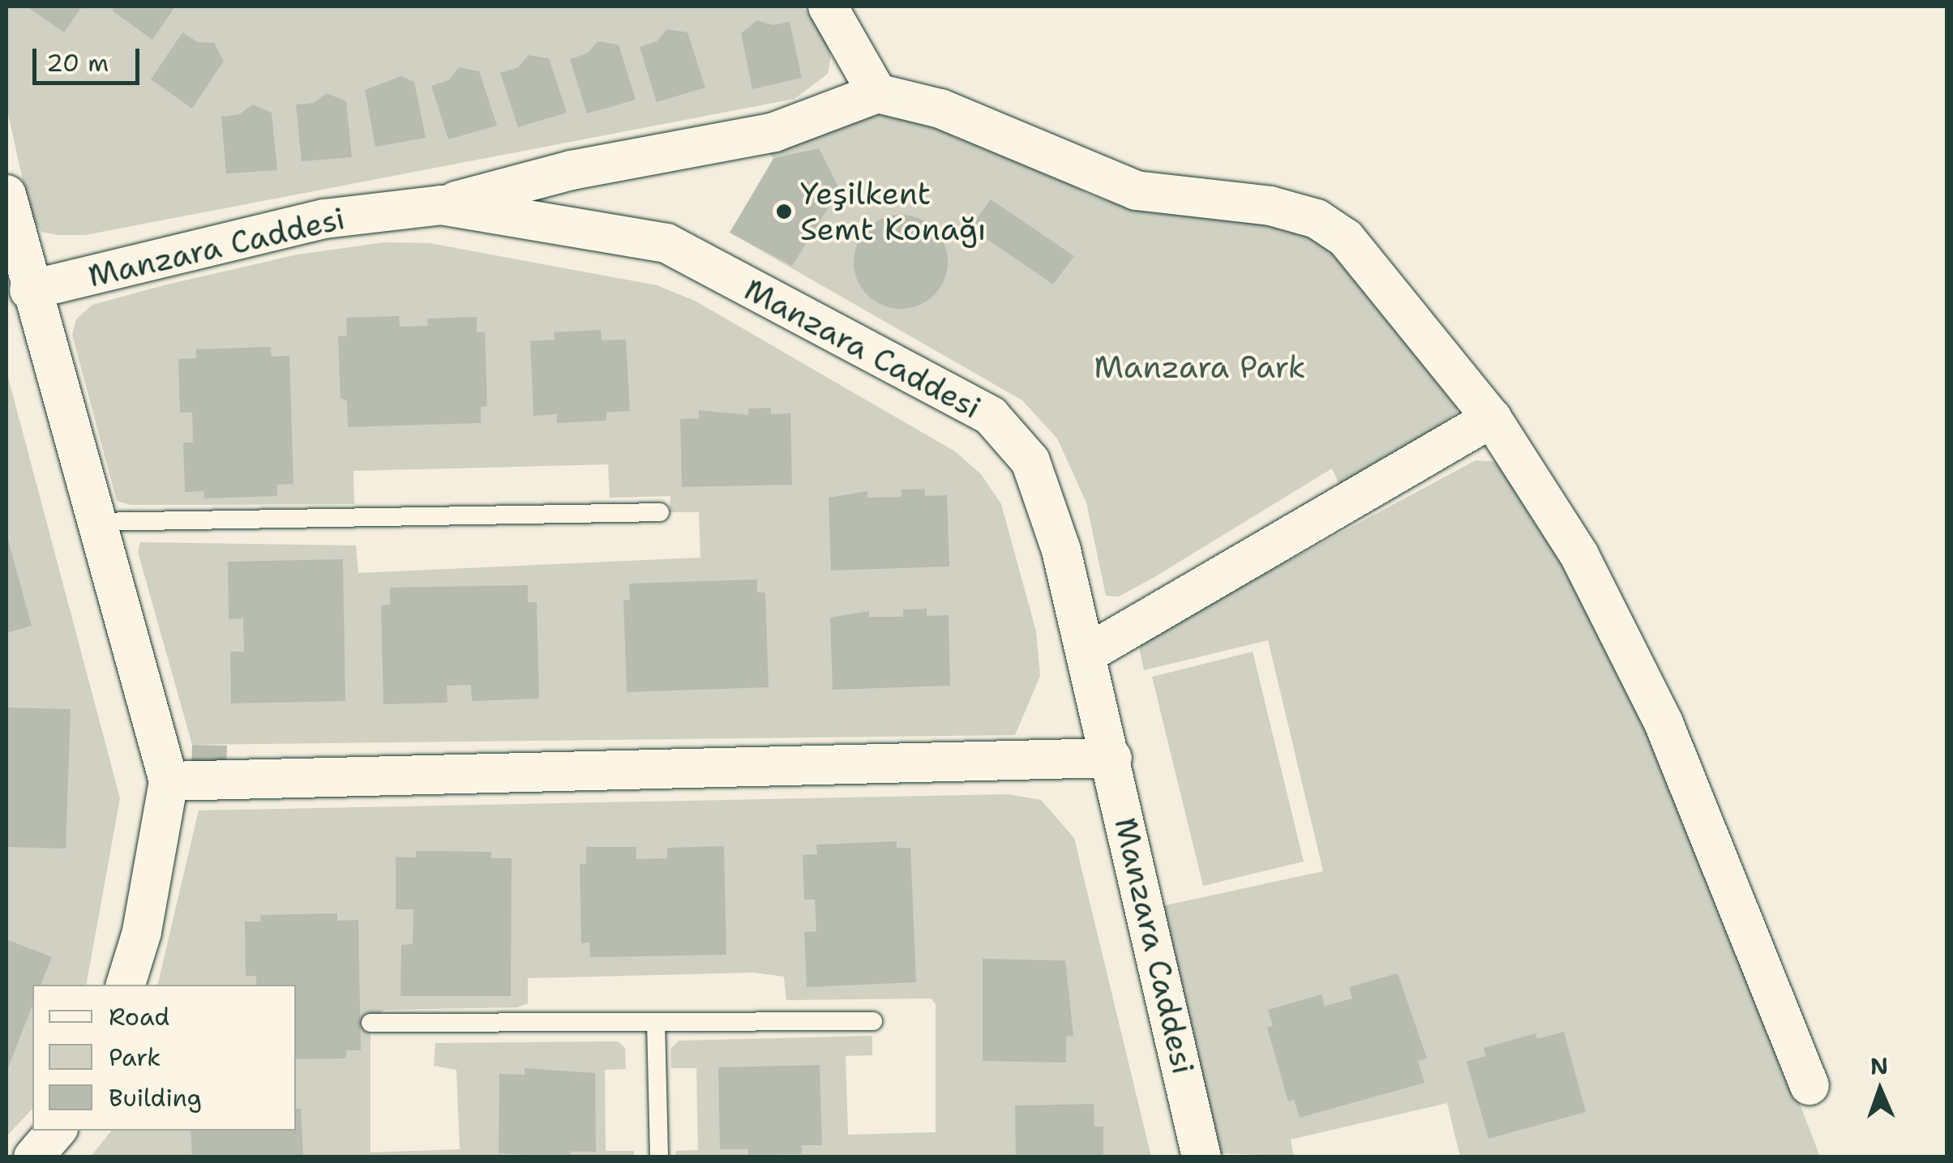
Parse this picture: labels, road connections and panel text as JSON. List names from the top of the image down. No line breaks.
{"streets":{"street":["Manzara Caddesi"]},"parks":["Manzara Park"],"places":["Yeşilkent Semt Konağı"],"legend":["Road","Park","Building"],"scale_bar":"20 m","north":"top"}
